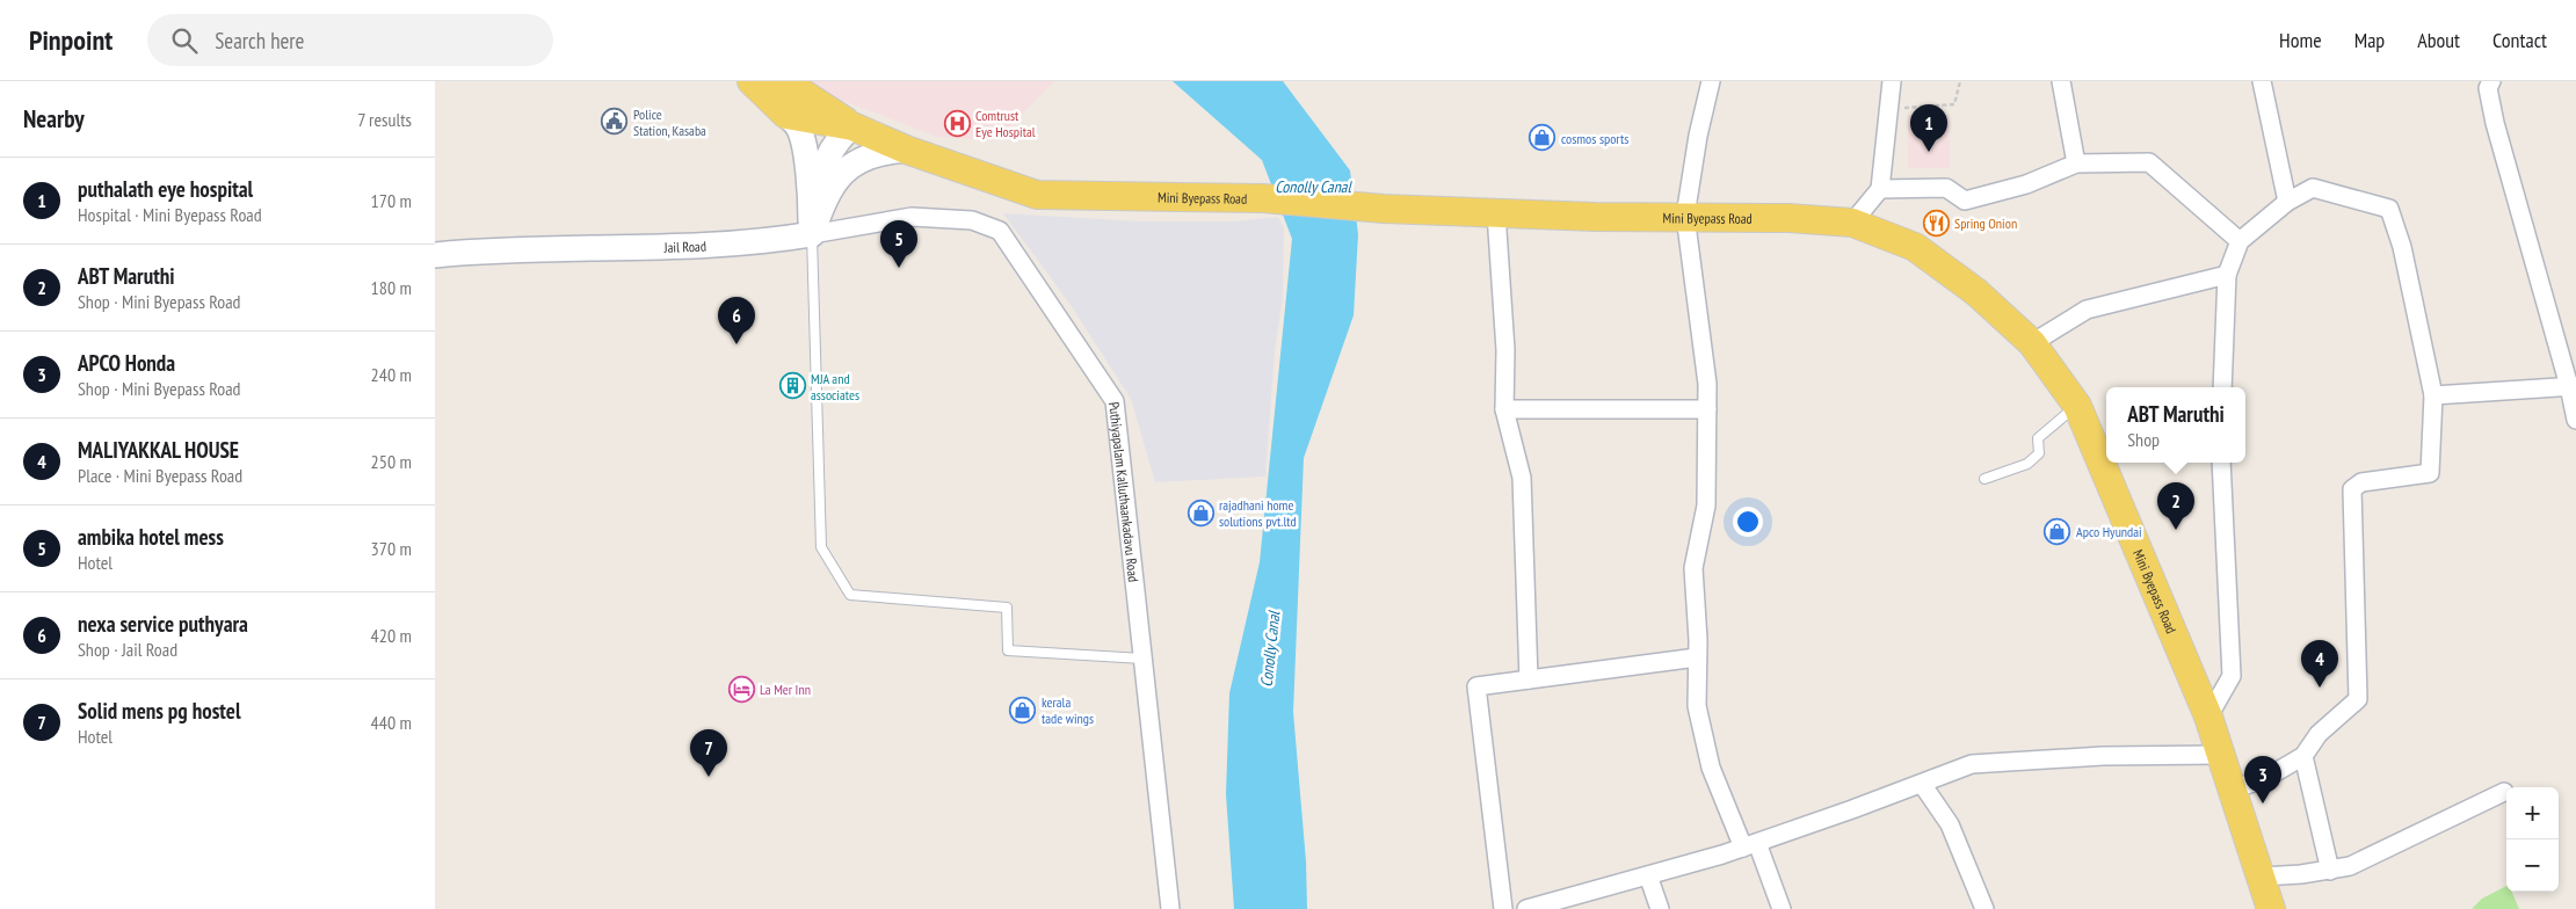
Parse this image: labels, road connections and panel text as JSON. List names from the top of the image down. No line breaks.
{"streets":{"main road":["Mini Byepass Road"],"street":["Jail Road","Puthiyapalam Kalluthaankadavu Road"]},"crossings":[["Jail Road","Puthiyapalam Kalluthaankadavu Road"]],"water":["Conolly Canal"],"places":{"public building":["Police Station, Kasaba"],"hospital":["Comtrust Eye Hospital"],"shop":["cosmos sports","rajadhani home solutions pvt.ltd","Apco Hyundai","kerala tade wings"],"restaurant":["Spring Onion"],"building":["MJA and associates"],"hotel":["La Mer Inn"]},"page":{"header":"Pinpoint","search":"Search here","nav":["Home","Map","About","Contact"],"heading":["Nearby","7 results"],"pins":["1","5","6","2","4","7","3"],"list":[{"mark":"1","name":"puthalath eye hospital","note":"Hospital · Mini Byepass Road","value":"170 m"},{"mark":"2","name":"ABT Maruthi","note":"Shop · Mini Byepass Road","value":"180 m"},{"mark":"3","name":"APCO Honda","note":"Shop · Mini Byepass Road","value":"240 m"},{"mark":"4","name":"MALIYAKKAL HOUSE","note":"Place · Mini Byepass Road","value":"250 m"},{"mark":"5","name":"ambika hotel mess","note":"Hotel","value":"370 m"},{"mark":"6","name":"nexa service puthyara","note":"Shop · Jail Road","value":"420 m"},{"mark":"7","name":"Solid mens pg hostel","note":"Hotel","value":"440 m"}],"popup":["ABT Maruthi","Shop"],"map_buttons":["+","−"]}}
